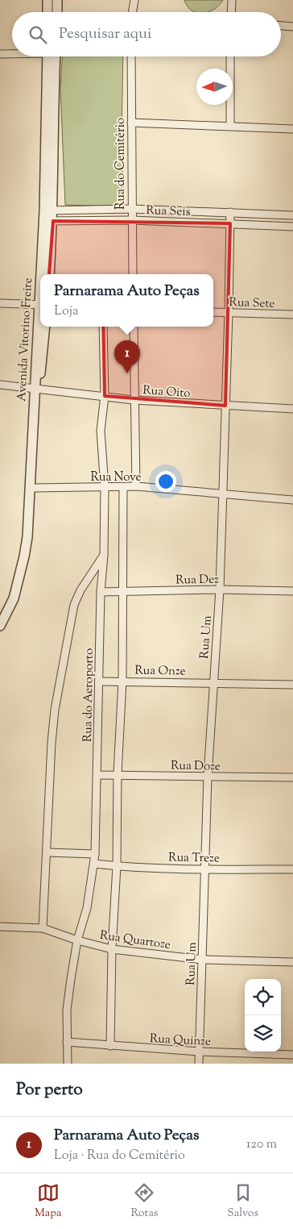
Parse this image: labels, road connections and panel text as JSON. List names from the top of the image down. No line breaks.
{"streets":{"street":["Rua do Cemitério","Rua Seis","Rua Sete","Avenida Vitorino Freire","Rua Oito","Rua Nove","Rua Dez","Rua Um","Rua Onze","Rua do Aeroporto","Rua Doze","Rua Treze","Rua Quartoze","Rua Quinze"]},"crossings":[["Rua do Cemitério","Rua Seis"],["Rua Seis","Avenida Vitorino Freire"],["Rua Seis","Rua Um"],["Rua Sete","Rua Um"],["Avenida Vitorino Freire","Rua Oito"],["Avenida Vitorino Freire","Rua Nove"],["Rua Oito","Rua Um"],["Rua Oito","Rua do Aeroporto"],["Rua Nove","Rua Um"],["Rua Nove","Rua do Aeroporto"],["Rua Dez","Rua Um"],["Rua Dez","Rua do Aeroporto"],["Rua Um","Rua Onze"],["Rua Um","Rua Doze"],["Rua Um","Rua Treze"],["Rua Um","Rua Quartoze"],["Rua Um","Rua Quinze"],["Rua Onze","Rua do Aeroporto"],["Rua do Aeroporto","Rua Doze"],["Rua do Aeroporto","Rua Treze"],["Rua do Aeroporto","Rua Quartoze"],["Rua do Aeroporto","Rua Quinze"]],"north":"left","page":{"search":"Pesquisar aqui","popup":["Parnarama Auto Peças","Loja"],"pins":"1","heading":"Por perto","list":[{"mark":"1","name":"Parnarama Auto Peças","note":"Loja · Rua do Cemitério","value":"120 m"}],"nav":["Mapa","Rotas","Salvos"]}}
